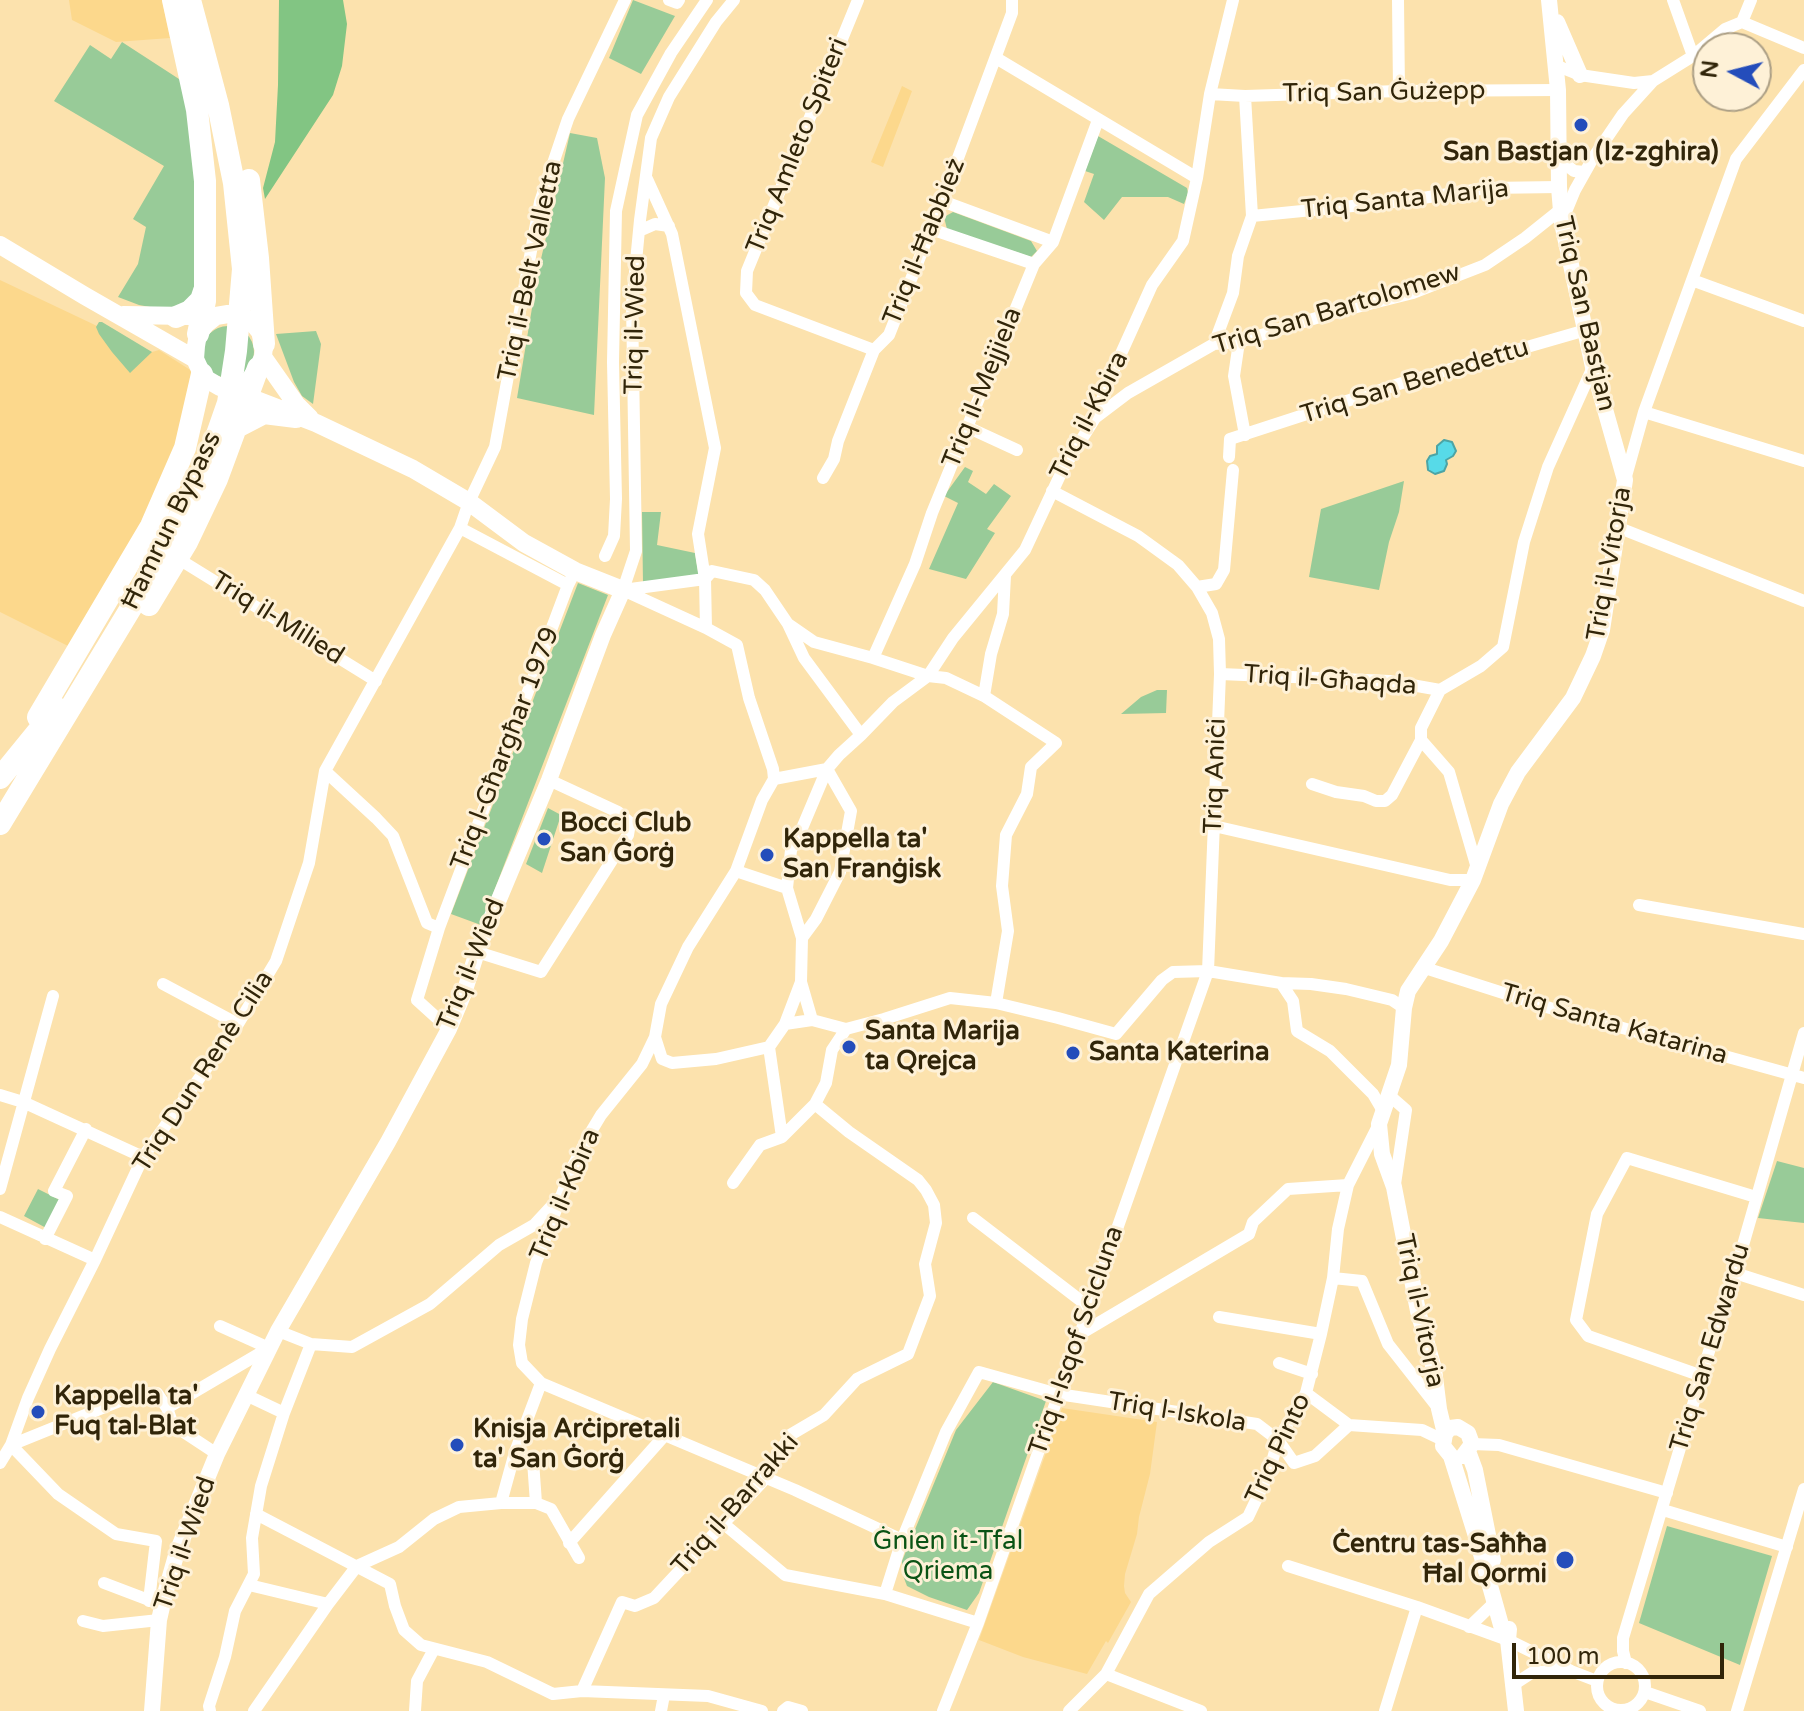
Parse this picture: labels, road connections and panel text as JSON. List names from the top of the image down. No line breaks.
{"streets":{"highway":["Ħamrun Bypass"],"street":["Triq San Ġużepp","Triq Amleto Spiteri","Triq Santa Marija","Triq il-Ħabbież","Triq il-Belt Valletta","Triq San Bartolomew","Triq San Bastjan","Triq il-Wied","Triq San Benedettu","Triq il-Mejjiela","Triq il-Kbira","Triq il-Vitorja","Triq il-Milied","Triq il-Għaqda","Triq l-Għargħar 1979","Triq Aniċi","Triq Santa Katarina","Triq Dun Renè Cilia","Triq l-Isqof Scicluna","Triq San Edwardu","Triq l-Iskola","Triq Pinto","Triq il-Barrakki"]},"crossings":[["Triq San Ġużepp","Triq San Bastjan"],["Triq San Ġużepp","Triq il-Kbira"],["Triq Amleto Spiteri","Triq il-Ħabbież"],["Triq Santa Marija","Triq San Bastjan"],["Triq il-Belt Valletta","Triq Dun Renè Cilia"],["Triq San Bartolomew","Triq San Bastjan"],["Triq San Bartolomew","Triq il-Kbira"],["Triq San Bastjan","Triq San Benedettu"],["Triq San Bastjan","Triq il-Vitorja"],["Triq il-Wied","Triq l-Għargħar 1979"],["Triq il-Kbira","Triq Aniċi"],["Triq il-Vitorja","Triq Santa Katarina"],["Triq il-Vitorja","Triq Pinto"],["Triq il-Milied","Triq Dun Renè Cilia"],["Triq il-Għaqda","Triq Aniċi"],["Triq Aniċi","Triq l-Isqof Scicluna"],["Triq Santa Katarina","Triq San Edwardu"],["Triq l-Isqof Scicluna","Triq l-Iskola"],["Triq l-Iskola","Triq Pinto"]],"parks":["Ġnien it-Tfal Qriema"],"places":["San Bastjan (Iz-zghira)","Bocci Club San Ġorġ","Kappella ta' San Franġisk","Santa Marija ta Qrejca","Santa Katerina","Kappella ta' Fuq tal-Blat","Knisja Arċipretali ta' San Ġorġ","Ċentru tas-Saħħa Ħal Qormi"],"scale_bar":"100 m","north":"left"}
